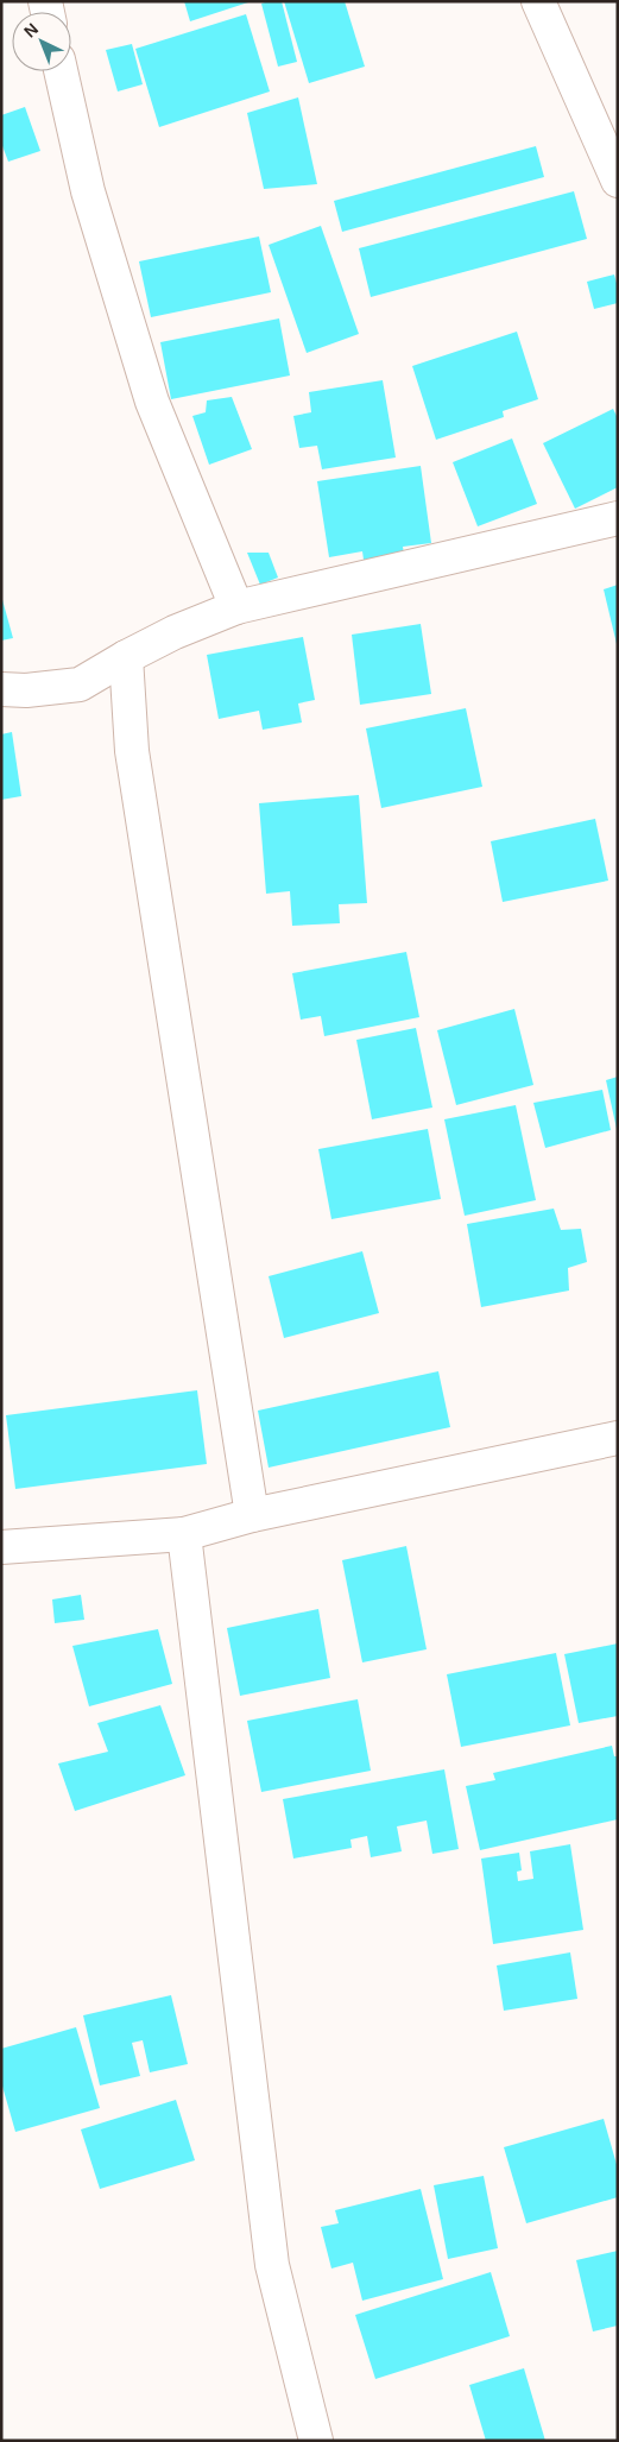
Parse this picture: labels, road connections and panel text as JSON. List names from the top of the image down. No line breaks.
{"north":"top left"}
